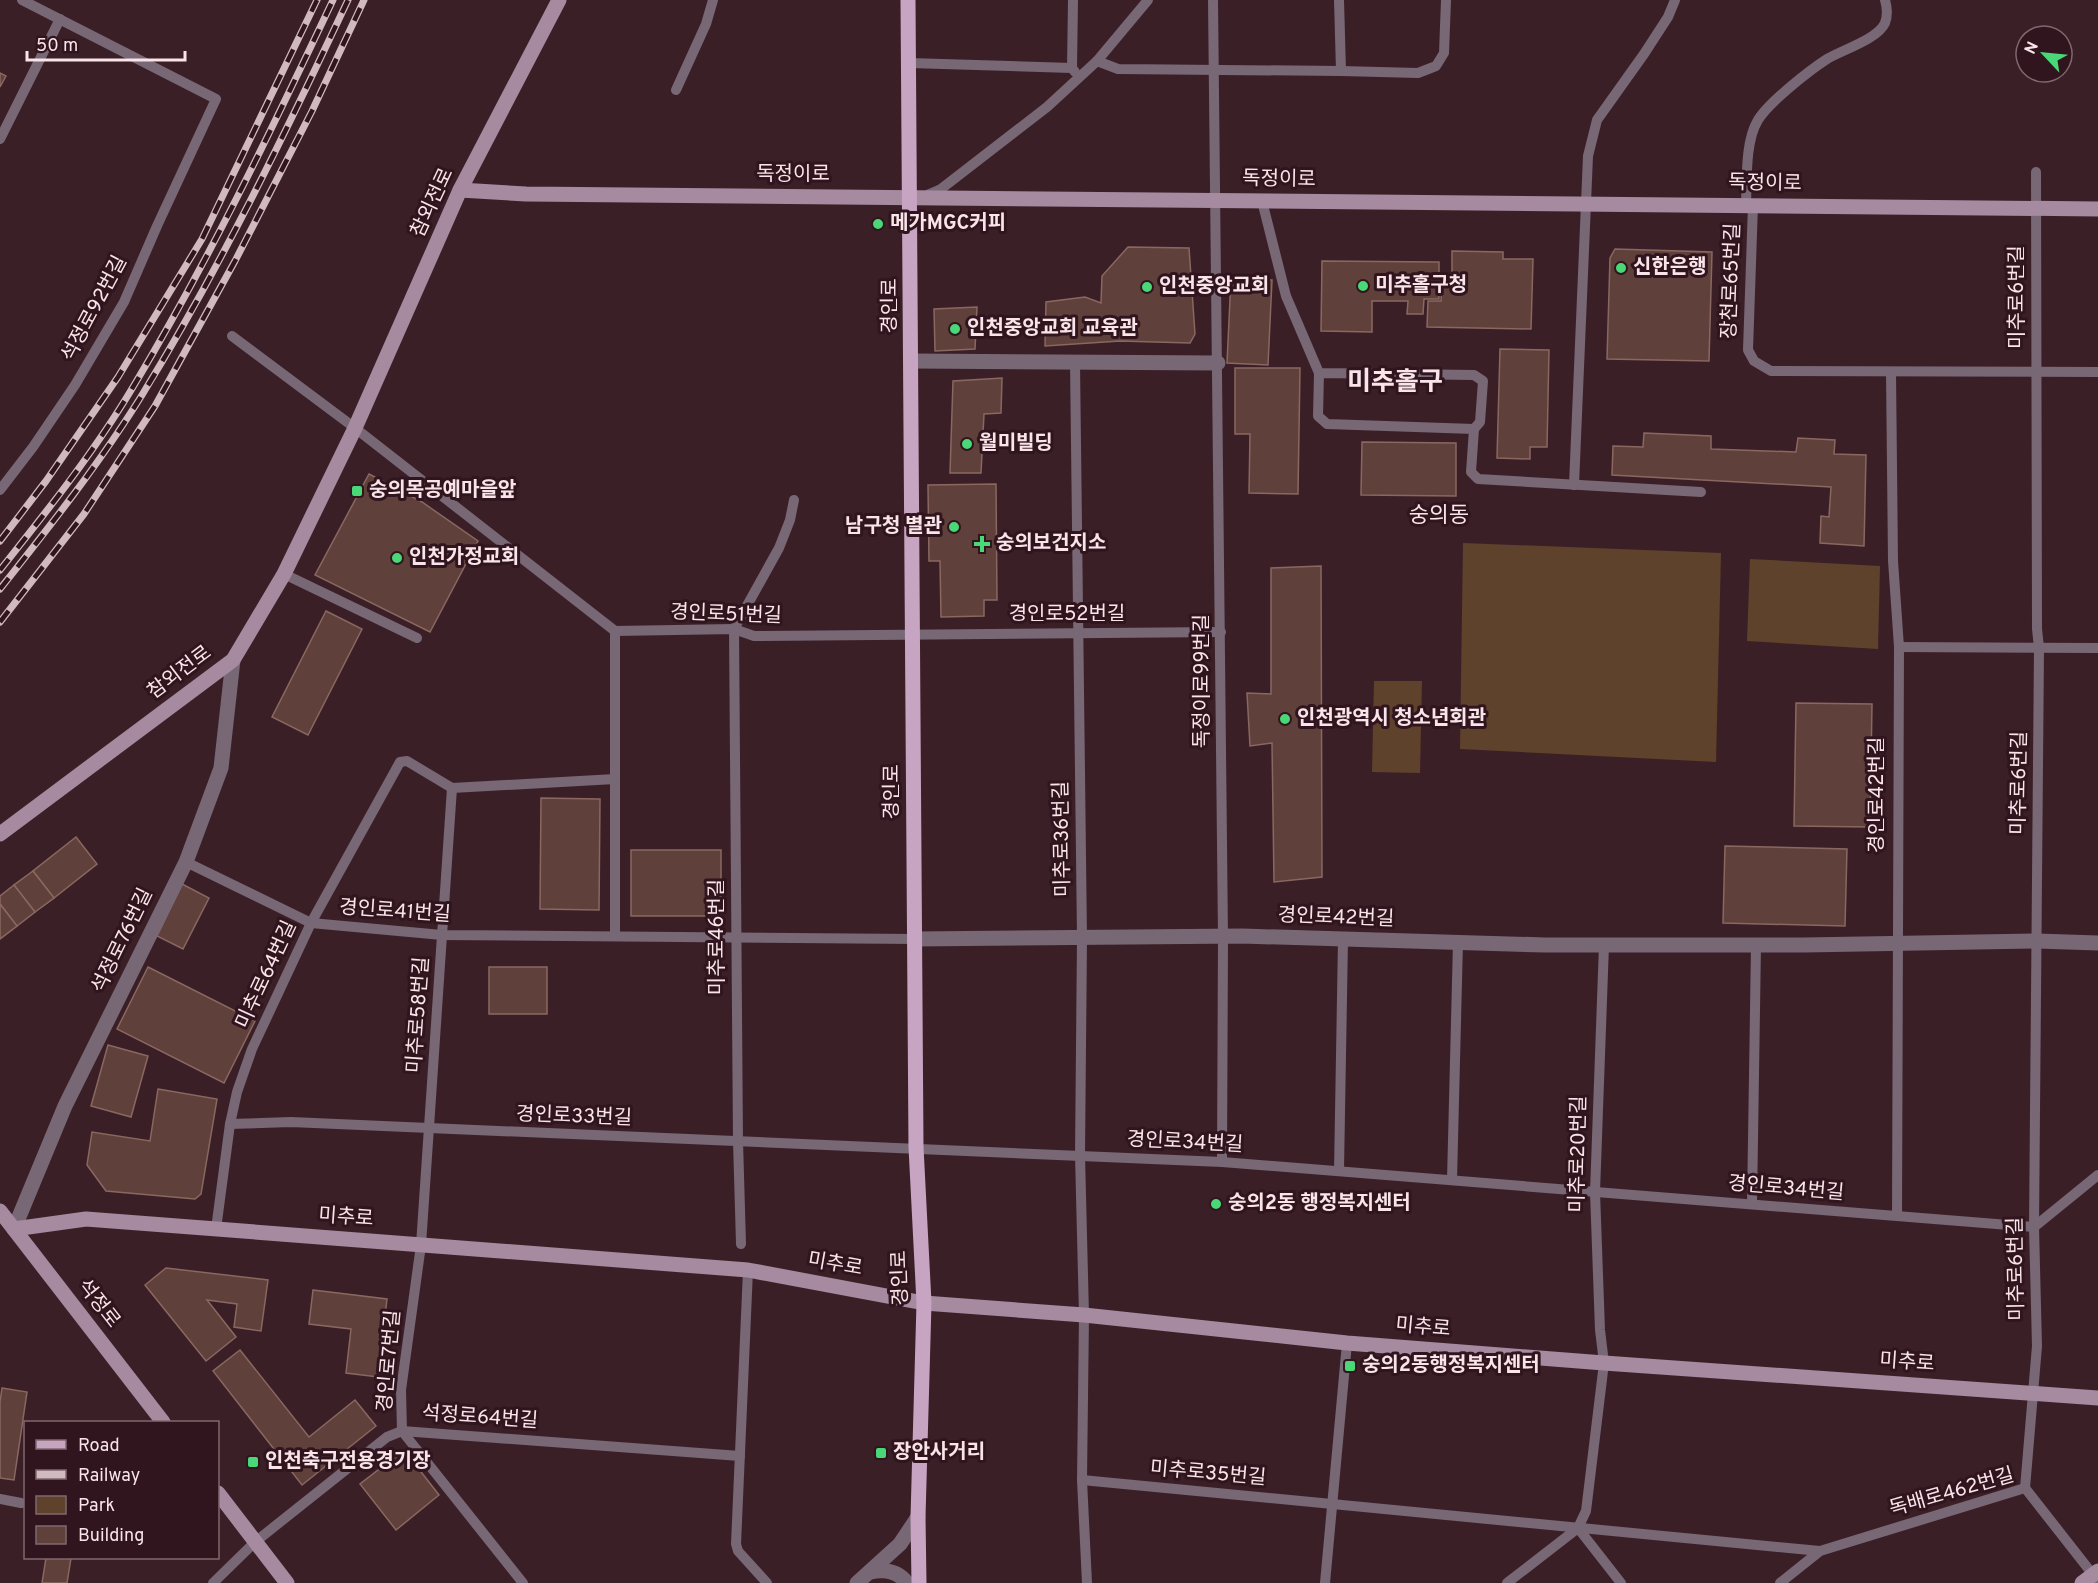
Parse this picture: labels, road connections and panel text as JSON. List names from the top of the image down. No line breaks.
{"streets":{"main road":["독정이로","참외전로","경인로","미추로","석정로"],"street":["경인로42번길","석정로76번길"],"lane":["장천로65번길","미추로6번길","석정로92번길","경인로51번길","경인로52번길","독정이로99번길","미추로36번길","경인로41번길","미추로46번길","미추로64번길","미추로58번길","경인로33번길","경인로34번길","미추로20번길","경인로7번길","석정로64번길","미추로35번길","독배로462번길"]},"crossings":[["독정이로","참외전로"],["독정이로","장천로65번길"],["독정이로","미추로6번길"],["독정이로","경인로"],["독정이로","독정이로99번길"],["참외전로","석정로76번길"],["장천로65번길","미추로6번길"],["미추로6번길","경인로42번길"],["미추로6번길","경인로34번길"],["미추로6번길","미추로"],["미추로6번길","독배로462번길"],["경인로","경인로51번길"],["경인로","경인로52번길"],["경인로","경인로42번길"],["경인로","경인로41번길"],["경인로","경인로33번길"],["경인로","경인로34번길"],["경인로","미추로"],["경인로51번길","경인로52번길"],["경인로51번길","미추로46번길"],["경인로52번길","독정이로99번길"],["경인로52번길","미추로36번길"],["독정이로99번길","경인로42번길"],["독정이로99번길","경인로34번길"],["경인로42번길","미추로36번길"],["경인로42번길","경인로41번길"],["경인로42번길","경인로34번길"],["경인로42번길","미추로20번길"],["미추로36번길","경인로34번길"],["미추로36번길","미추로"],["경인로41번길","미추로46번길"],["경인로41번길","석정로76번길"],["경인로41번길","미추로64번길"],["경인로41번길","미추로58번길"],["미추로46번길","경인로33번길"],["석정로76번길","미추로"],["석정로76번길","석정로"],["미추로64번길","미추로58번길"],["미추로64번길","경인로33번길"],["미추로64번길","미추로"],["미추로58번길","경인로33번길"],["미추로58번길","미추로"],["미추로58번길","경인로7번길"],["경인로33번길","경인로34번길"],["경인로34번길","미추로20번길"],["미추로20번길","미추로"],["미추로20번길","미추로35번길"],["미추로20번길","독배로462번길"],["미추로","석정로"],["미추로","경인로7번길"],["경인로7번길","석정로64번길"],["미추로35번길","독배로462번길"]],"districts":["미추홀구","숭의동"],"places":{"other":["메가MGC커피","신한은행","미추홀구청","인천중앙교회","인천중앙교회 교육관","월미빌딩","남구청 별관","인천가정교회","인천광역시 청소년회관","숭의2동 행정복지센터"],"transit":["숭의목공예마을앞","숭의2동행정복지센터","장안사거리","인천축구전용경기장"],"health":["숭의보건지소"]},"legend":["Road","Railway","Park","Building"],"scale_bar":"50 m","north":"top left"}
